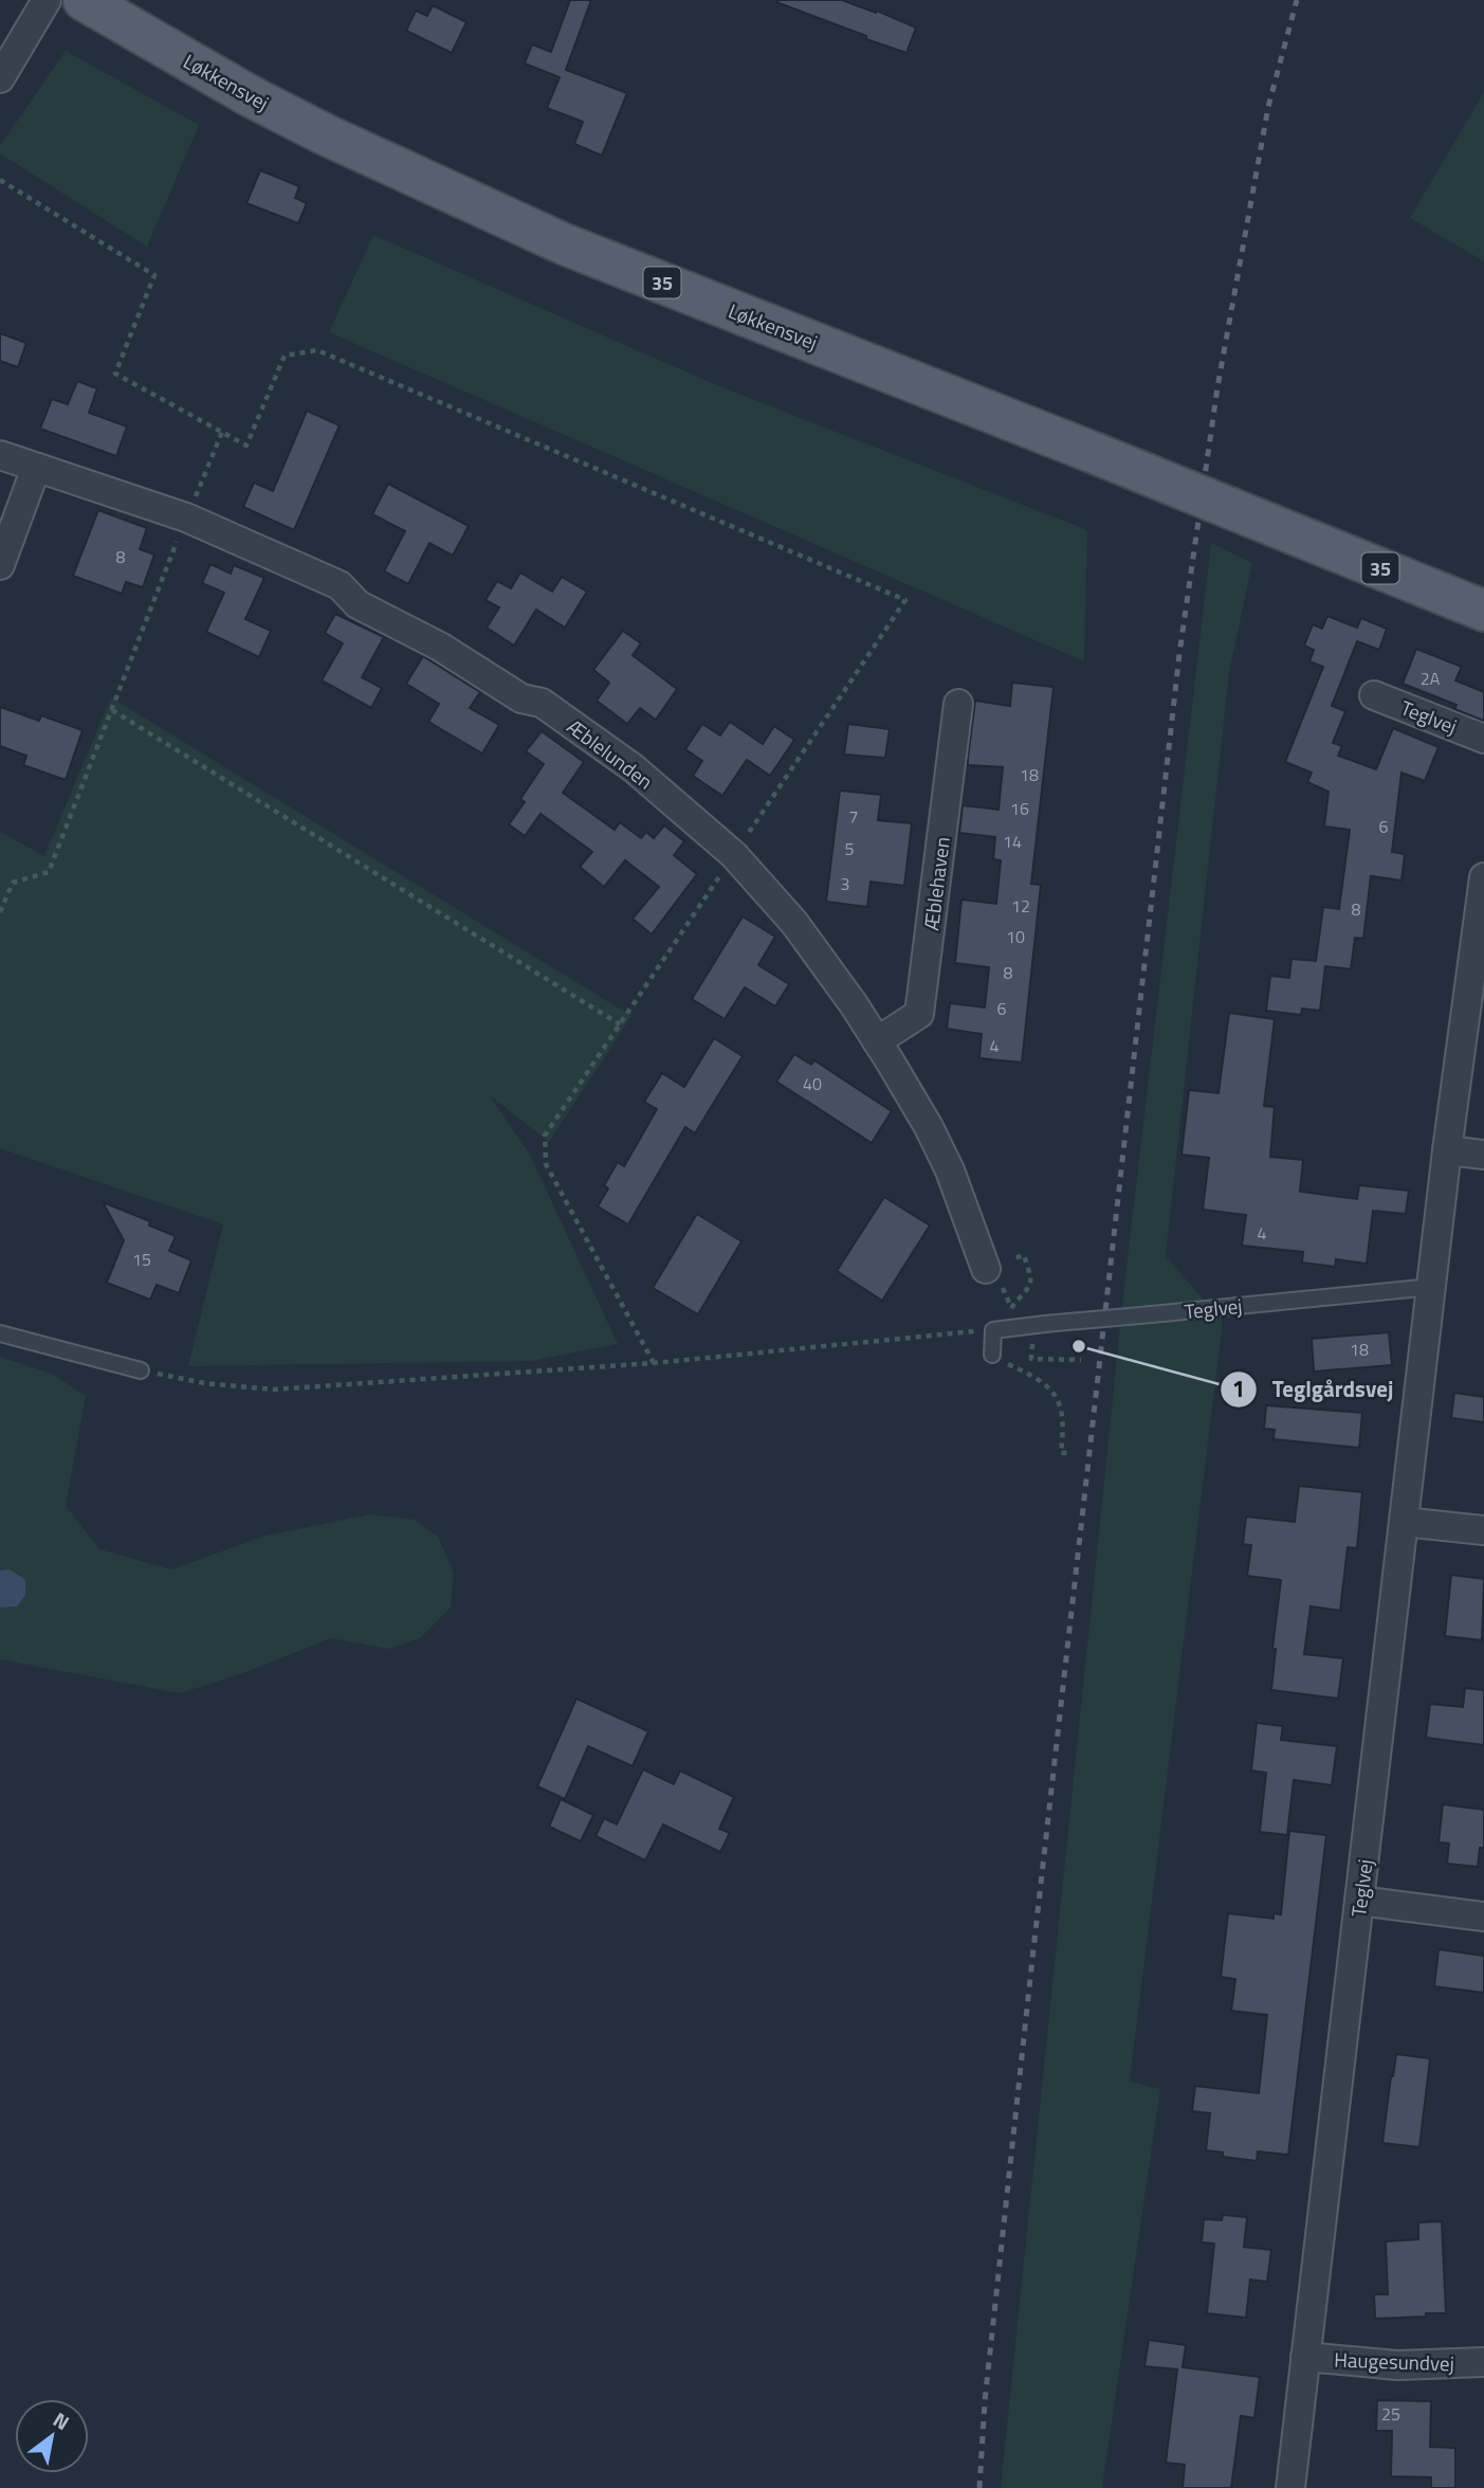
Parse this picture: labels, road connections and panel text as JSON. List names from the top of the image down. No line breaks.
{"streets":{"main road":["Løkkensvej","35"],"street":["Teglvej","Æblelunden","Æblehaven","Haugesundvej"]},"crossings":[["Teglvej","Haugesundvej"],["Æblelunden","Æblehaven"]],"places":["Teglgårdsvej"],"house_numbers":["8","2A","18","16","7","6","14","5","3","12","8","10","8","6","4","40","4","15","18","25"],"north":"top right"}
